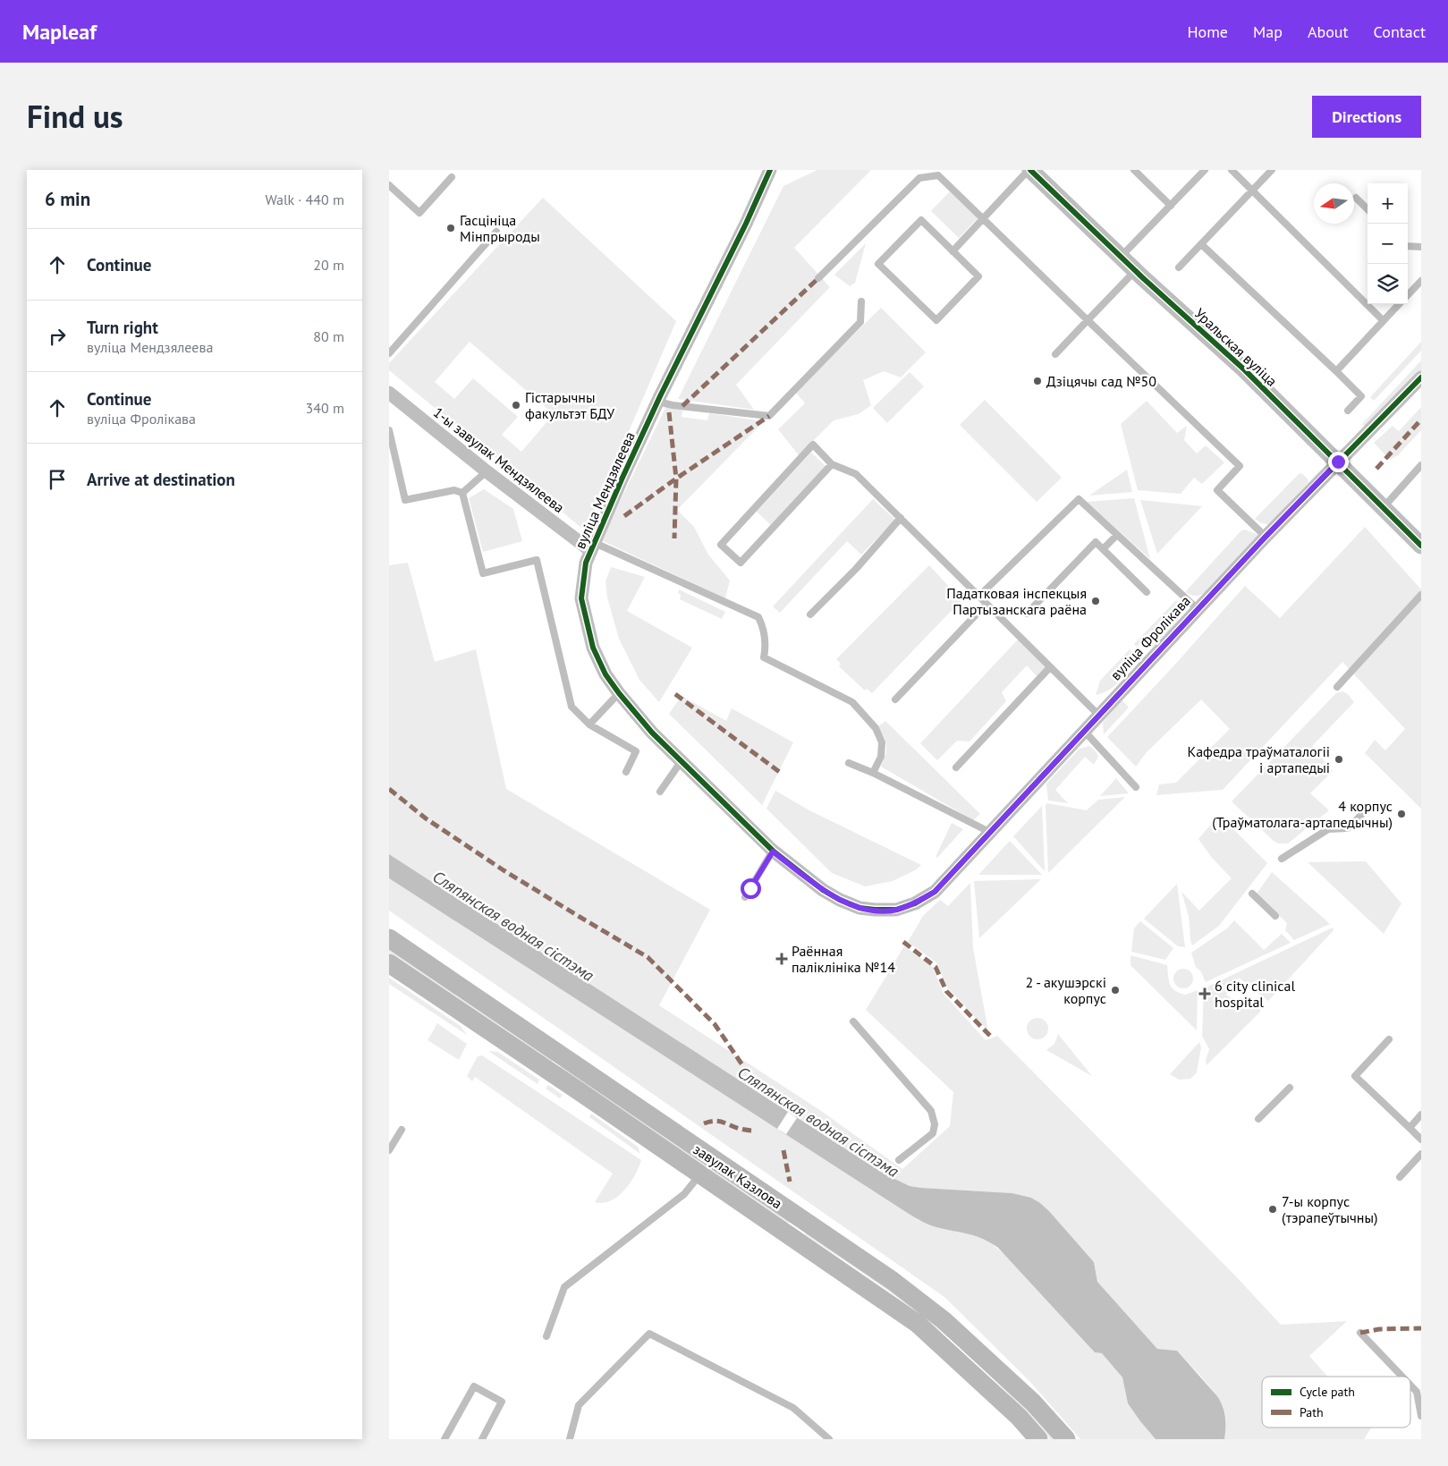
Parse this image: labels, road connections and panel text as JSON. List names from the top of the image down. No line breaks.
{"streets":{"main road":["завулак Казлова"],"street":["Уральская вуліца","1-ы завулак Мендзялеева","вуліца Мендзялеева","вуліца Фролікава"]},"crossings":[["Уральская вуліца","вуліца Фролікава"],["1-ы завулак Мендзялеева","вуліца Мендзялеева"],["вуліца Мендзялеева","вуліца Фролікава"]],"water":["Сляпянская водная сістэма"],"places":{"other":["Гасцініца Мінпрыроды","Дзіцячы сад №50","Гістарычны факультэт БДУ","Падатковая інспекцыя Партызанскага раёна","Кафедра траўматалогіі і артапедыі","4 корпус (Траўматолага-артапедычны)","2 - акушэрскі корпус","7-ы корпус (тэрапеўтычны)"],"health":["Раённая паліклініка №14","6 city clinical hospital"]},"legend":["Cycle path","Path"],"north":"left","page":{"header":"Mapleaf","nav":["Home","Map","About","Contact"],"title":"Find us","buttons":"Directions","heading":["6 min","Walk · 440 m"],"map_buttons":["+","−"],"list":[["Continue","20 m"],["Turn right","вуліца Мендзялеева","80 m"],["Continue","вуліца Фролікава","340 m"],"Arrive at destination"]}}
